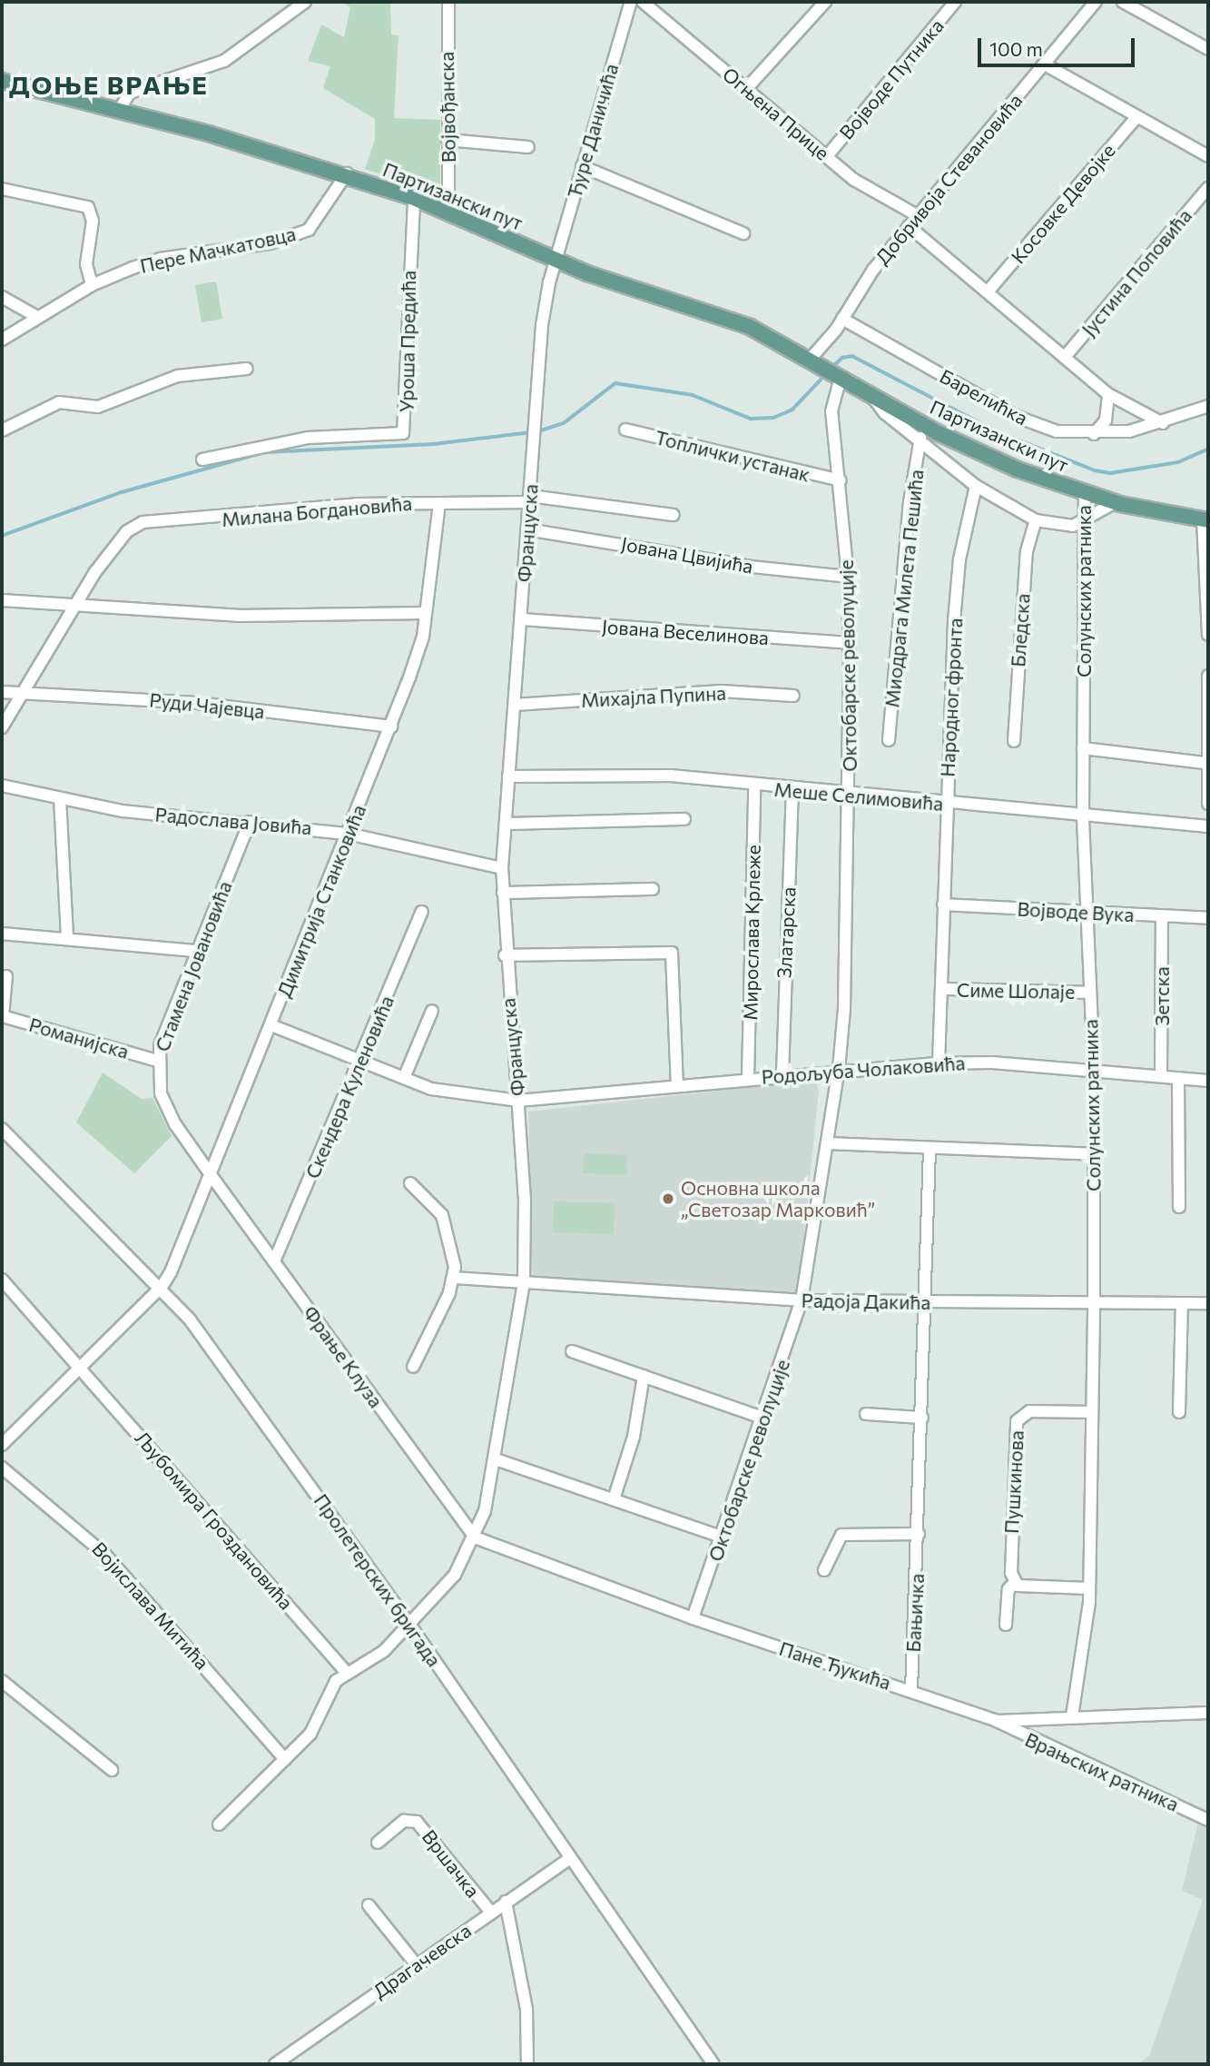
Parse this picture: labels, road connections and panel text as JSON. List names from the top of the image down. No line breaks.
{"streets":{"main road":["Партизански пут"],"street":["Војводе Путника","Војвођанска","Огњена Прице","Ђуре Даничића","Добривоја Стевановића","Косовке Девојке","Пере Мачкатовца","Јустина Поповића","Уроша Предића","Барелићка","Топлички устанак","Милана Богдановића","Француска","Јована Цвијића","Миодрага Милета Пешића","Солунских ратника","Бледска","Јована Веселинова","Октобарске револуције","Михајла Пупина","Народног фронта","Руди Чајевца","Меше Селимовића","Радослава Јовића","Димитрија Станковића","Војводе Вука","Мирослава Крлеже","Златарска","Стамена Јовановића","Симе Шолаје","Зетска","Романијска","Родољуба Чолаковића","Скендера Куленовића","Радоја Дакића","Фрање Клуза","Пушкинова","Љубомира Гроздановића","Пролетерских бригада","Војислава Митића","Бањичка","Пане Ђукића","Врањских ратника","Вршачка","Драгачевска"]},"crossings":[["Војводе Путника","Огњена Прице"],["Војвођанска","Партизански пут"],["Огњена Прице","Добривоја Стевановића"],["Ђуре Даничића","Партизански пут"],["Ђуре Даничића","Француска"],["Добривоја Стевановића","Партизански пут"],["Добривоја Стевановића","Барелићка"],["Партизански пут","Пере Мачкатовца"],["Партизански пут","Уроша Предића"],["Партизански пут","Француска"],["Партизански пут","Миодрага Милета Пешића"],["Партизански пут","Солунских ратника"],["Партизански пут","Бледска"],["Партизански пут","Октобарске револуције"],["Партизански пут","Народног фронта"],["Топлички устанак","Октобарске револуције"],["Милана Богдановића","Француска"],["Милана Богдановића","Јована Цвијића"],["Милана Богдановића","Димитрија Станковића"],["Француска","Јована Цвијића"],["Француска","Јована Веселинова"],["Француска","Михајла Пупина"],["Француска","Меше Селимовића"],["Француска","Радослава Јовића"],["Француска","Родољуба Чолаковића"],["Француска","Радоја Дакића"],["Француска","Фрање Клуза"],["Француска","Љубомира Гроздановића"],["Француска","Пролетерских бригада"],["Француска","Пане Ђукића"],["Јована Цвијића","Октобарске револуције"],["Солунских ратника","Меше Селимовића"],["Солунских ратника","Војводе Вука"],["Солунских ратника","Симе Шолаје"],["Солунских ратника","Родољуба Чолаковића"],["Солунских ратника","Радоја Дакића"],["Солунских ратника","Пушкинова"],["Солунских ратника","Пане Ђукића"],["Јована Веселинова","Октобарске револуције"],["Октобарске револуције","Меше Селимовића"],["Октобарске револуције","Родољуба Чолаковића"],["Октобарске револуције","Радоја Дакића"],["Октобарске револуције","Пане Ђукића"],["Народног фронта","Меше Селимовића"],["Народног фронта","Војводе Вука"],["Народног фронта","Симе Шолаје"],["Народног фронта","Родољуба Чолаковића"],["Руди Чајевца","Димитрија Станковића"],["Меше Селимовића","Мирослава Крлеже"],["Меше Селимовића","Златарска"],["Радослава Јовића","Димитрија Станковића"],["Радослава Јовића","Стамена Јовановића"],["Димитрија Станковића","Стамена Јовановића"],["Димитрија Станковића","Родољуба Чолаковића"],["Димитрија Станковића","Фрање Клуза"],["Димитрија Станковића","Пролетерских бригада"],["Војводе Вука","Зетска"],["Мирослава Крлеже","Родољуба Чолаковића"],["Златарска","Родољуба Чолаковића"],["Стамена Јовановића","Романијска"],["Стамена Јовановића","Фрање Клуза"],["Зетска","Родољуба Чолаковића"],["Родољуба Чолаковића","Скендера Куленовића"],["Скендера Куленовића","Фрање Клуза"],["Радоја Дакића","Бањичка"],["Фрање Клуза","Пане Ђукића"],["Пролетерских бригада","Драгачевска"],["Бањичка","Пане Ђукића"],["Пане Ђукића","Врањских ратника"],["Вршачка","Драгачевска"]],"districts":["ДОЊЕ ВРАЊЕ"],"places":["Основна школа „Светозар Марковић”"],"scale_bar":"100 m"}
